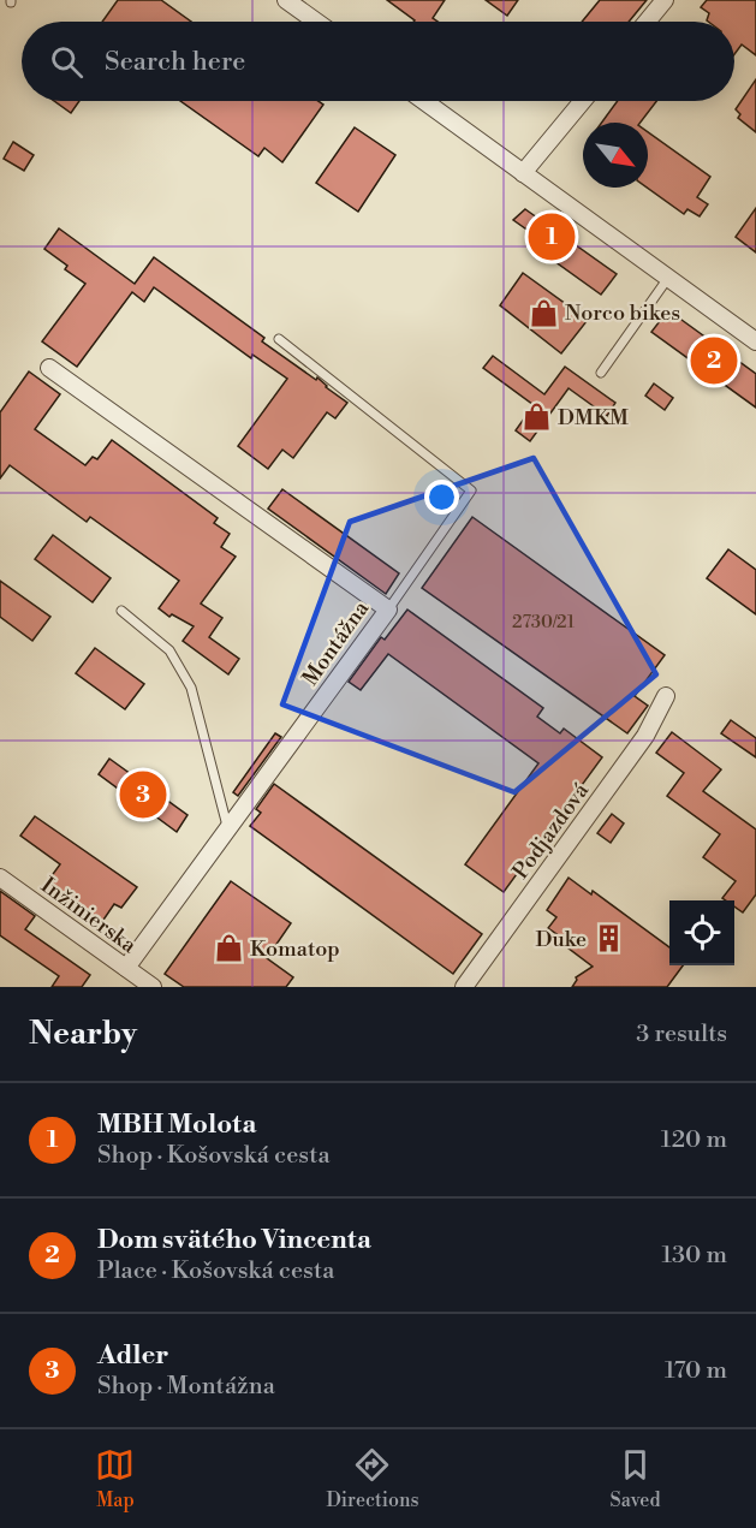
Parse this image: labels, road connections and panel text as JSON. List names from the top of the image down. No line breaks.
{"streets":{"street":["Montážna","Podjazdová","Inžinierska"]},"crossings":[["Montážna","Inžinierska"]],"places":{"shop":["Norco bikes","DMKM","Komatop"],"building":["Duke"]},"house_numbers":["2730/21"],"north":"bottom right","page":{"search":"Search here","pins":["1","2","3"],"heading":["Nearby","3 results"],"list":[{"mark":"1","name":"MBH Molota","note":"Shop · Košovská cesta","value":"120 m"},{"mark":"2","name":"Dom svätého Vincenta","note":"Place · Košovská cesta","value":"130 m"},{"mark":"3","name":"Adler","note":"Shop · Montážna","value":"170 m"}],"nav":["Map","Directions","Saved"]}}
